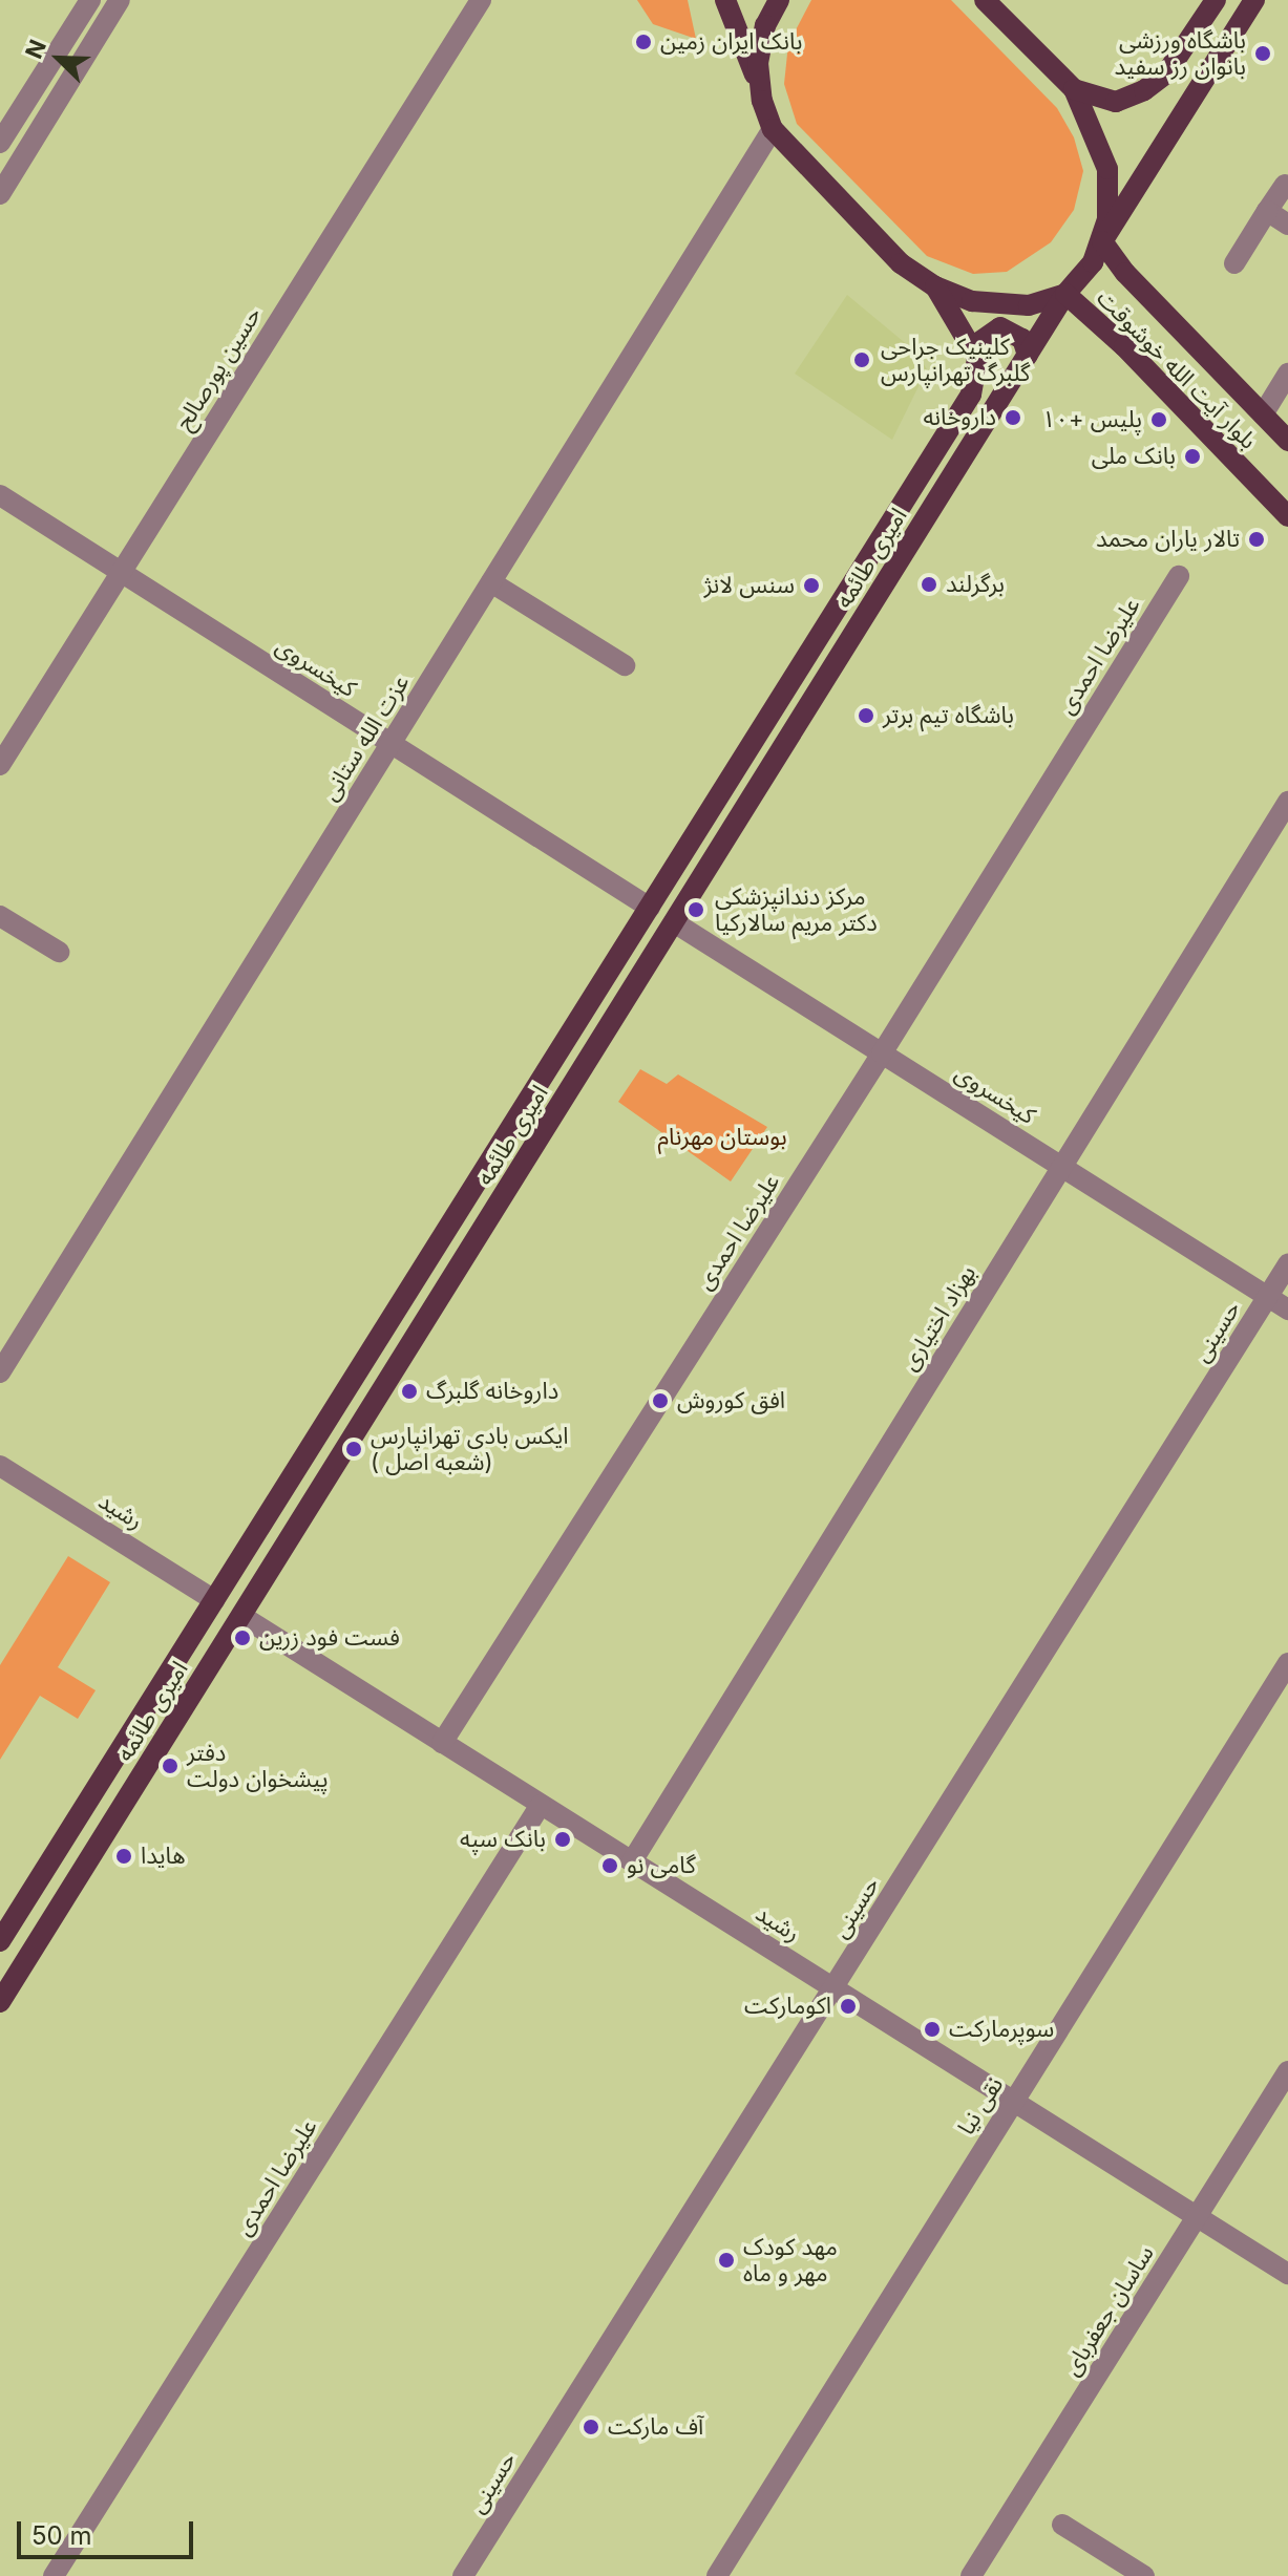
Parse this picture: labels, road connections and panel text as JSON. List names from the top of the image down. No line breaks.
{"streets":{"main road":["بلوار آیت الله خوشوقت","امیری طائمه"],"street":["حسین پورصالح","علیرضا احمدی","کیخسروی","عزت الله ستانی","بهزاد اختیاری","حسینی","رشید","نقی نیا","ساسان جعفربای"]},"crossings":[["حسین پورصالح","کیخسروی"],["بلوار آیت الله خوشوقت","امیری طائمه"],["امیری طائمه","کیخسروی"],["امیری طائمه","رشید"],["علیرضا احمدی","کیخسروی"],["علیرضا احمدی","رشید"],["کیخسروی","عزت الله ستانی"],["کیخسروی","بهزاد اختیاری"],["کیخسروی","حسینی"],["بهزاد اختیاری","رشید"],["حسینی","رشید"],["رشید","نقی نیا"],["رشید","ساسان جعفربای"]],"parks":["بوستان مهرنام"],"places":["بانک ایران زمین","باشگاه ورزشی بانوان رز سفید","کلینیک جراحی گلبرگ تهرانپارس","داروخانه","پلیس +١٠","بانک ملی","تالار یاران محمد","برگرلند","سنس لانژ","باشگاه تیم برتر","مرکز دندانپزشکی دکتر مریم سالارکیا","داروخانه گلبرگ","افق کوروش","ایکس بادی تهرانپارس ( شعبه اصل)","فست فود زرین","دفتر پیشخوان دولت","بانک سپه","هایدا","گامی نو","اکومارکت","سوپرمارکت","مهد کودک مهر و ماه","آف مارکت"],"scale_bar":"50 m","north":"top left"}
